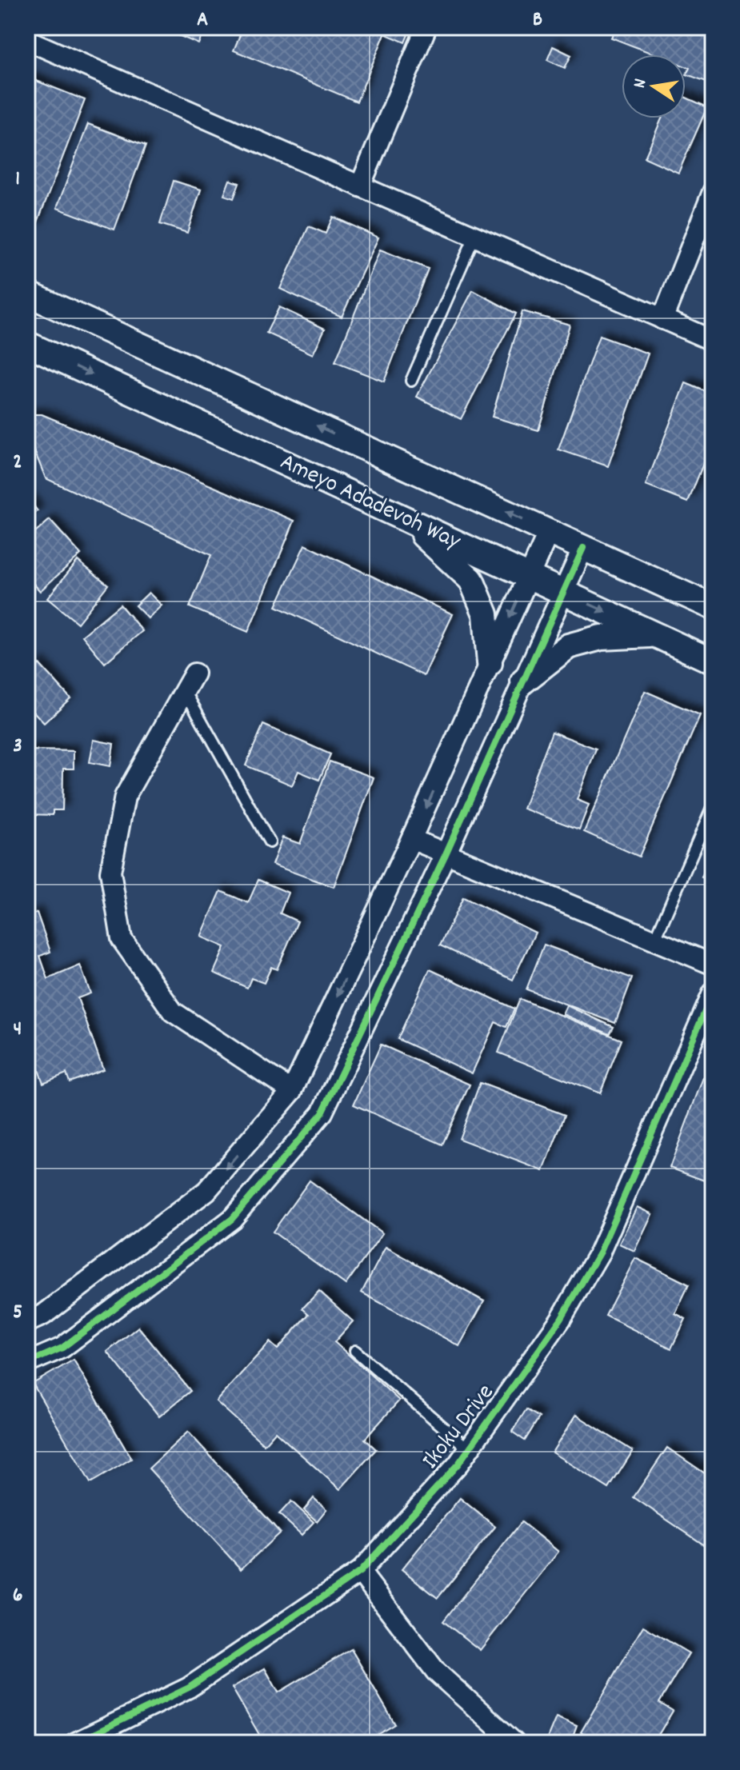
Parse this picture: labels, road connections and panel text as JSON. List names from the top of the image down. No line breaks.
{"streets":{"street":["Ameyo Adadevoh Way","Ikoku Drive"]},"north":"left","grid":{"columns":["A","B"],"rows":["1","2","3","4","5","6"]}}
